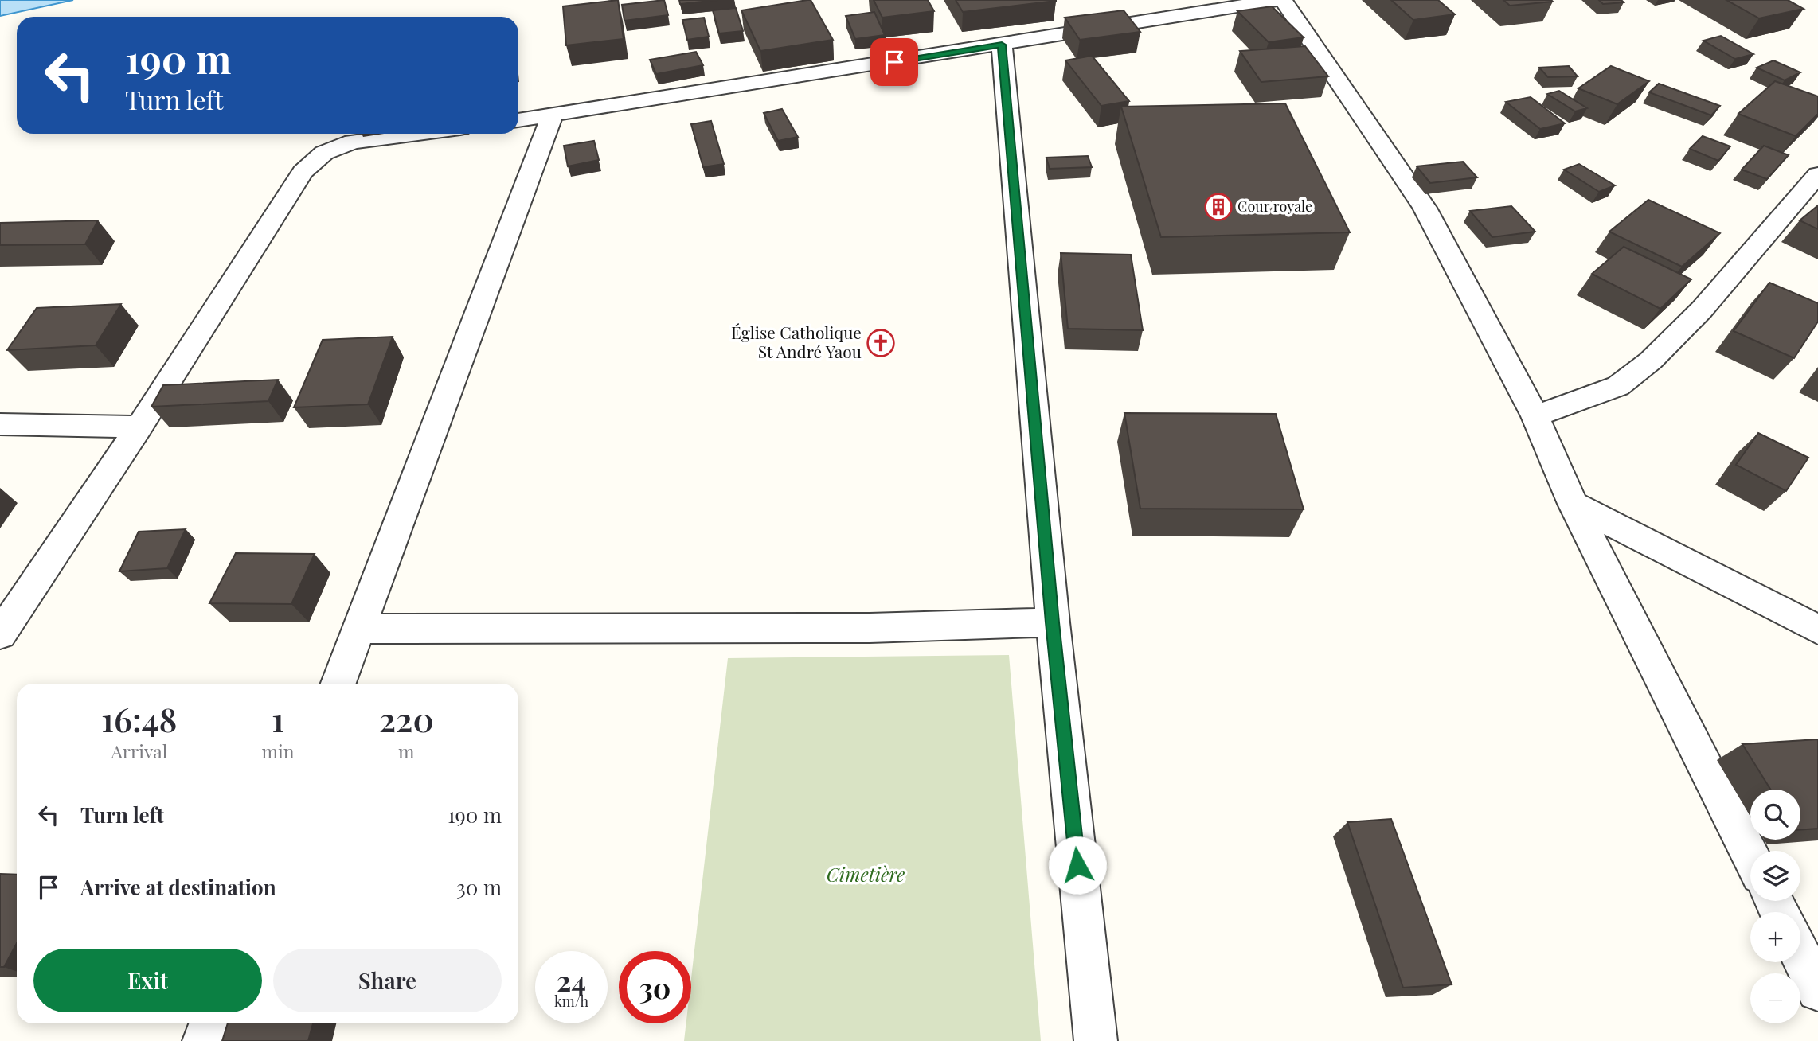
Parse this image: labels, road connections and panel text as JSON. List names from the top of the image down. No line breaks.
{"parks":["Cimetière"],"places":{"building":["Cour royale"],"church":["Église Catholique St André Yaou"]},"page":{"turn":["190 m","Turn left"],"eta":["16:48","Arrival","1","min","220","m"],"list":[{"name":"Turn left","value":"190 m"},{"name":"Arrive at destination","value":"30 m"}],"map_buttons":["+","−"],"buttons":["Exit","Share"],"speed":"24 km/h","limit":"30"}}
